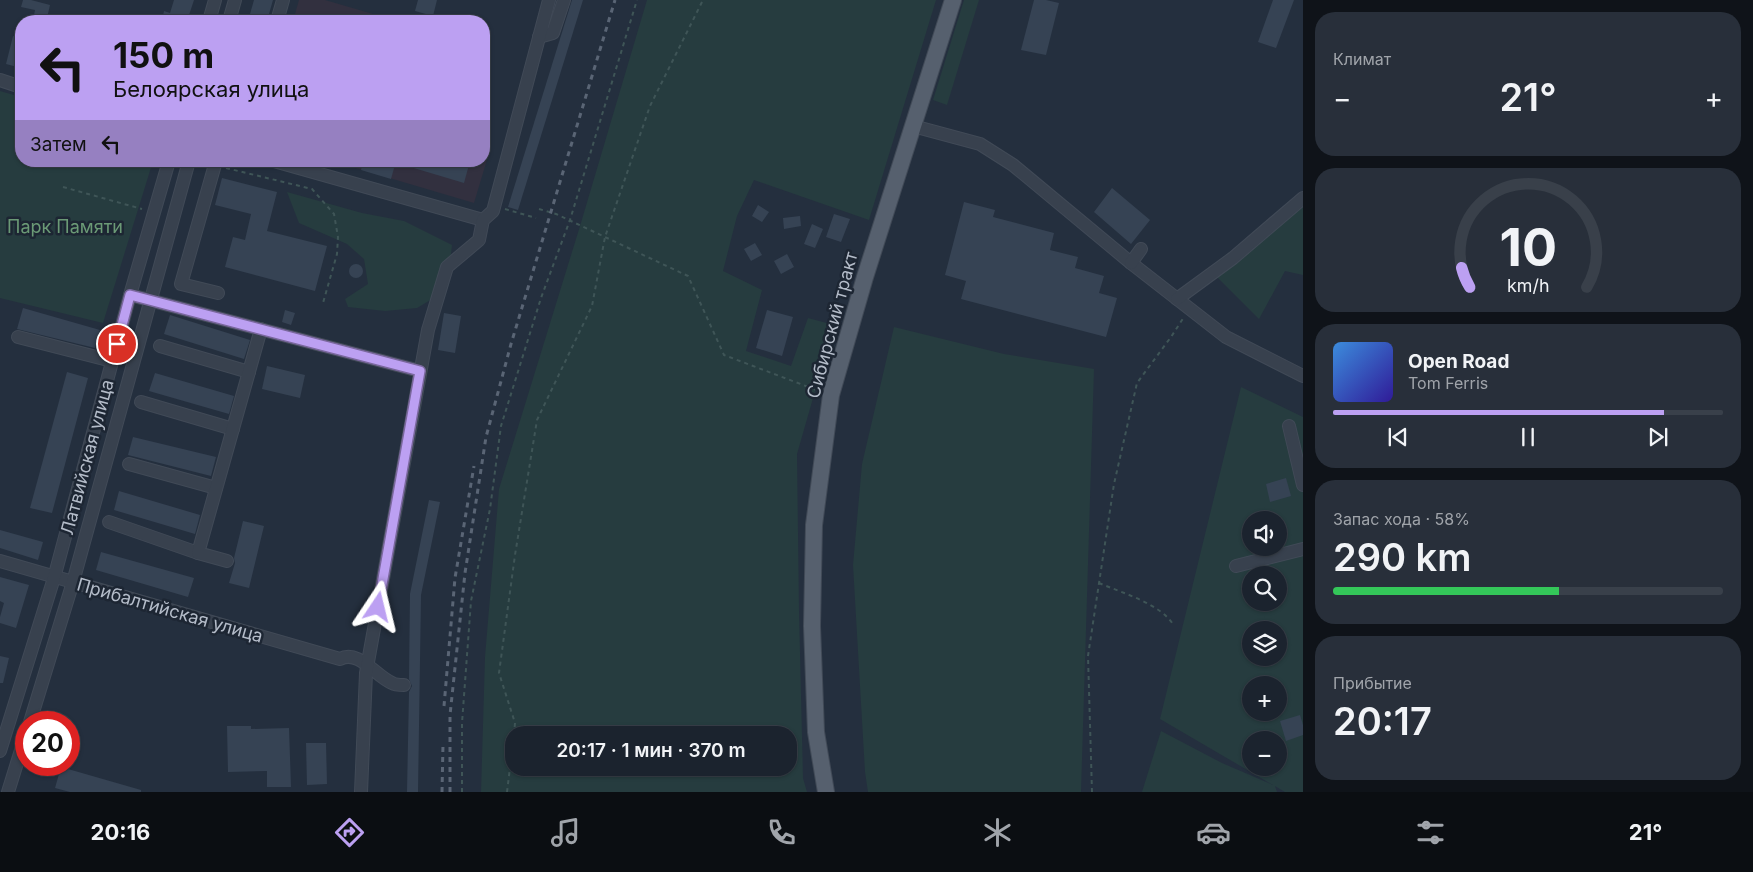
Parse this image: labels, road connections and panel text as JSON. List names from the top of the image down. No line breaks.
{"streets":{"main road":["Сибирский тракт"],"street":["Латвийская улица","Прибалтийская улица"]},"crossings":[["Латвийская улица","Прибалтийская улица"]],"parks":["Парк Памяти"],"page":{"tile":["Климат",["Запас хода · 58%","290 km"],["Прибытие","20:17"]],"turn":["150 m","Белоярская улица"],"heat":["−","21°","+"],"then":"Затем","song":["Open Road","Tom Ferris"],"map_buttons":["+","−"],"limit":"20","trip":"20:17 · 1 мин · 370 m","tabs":["20:16","21°"],"gauge":["10","km/h"]}}
